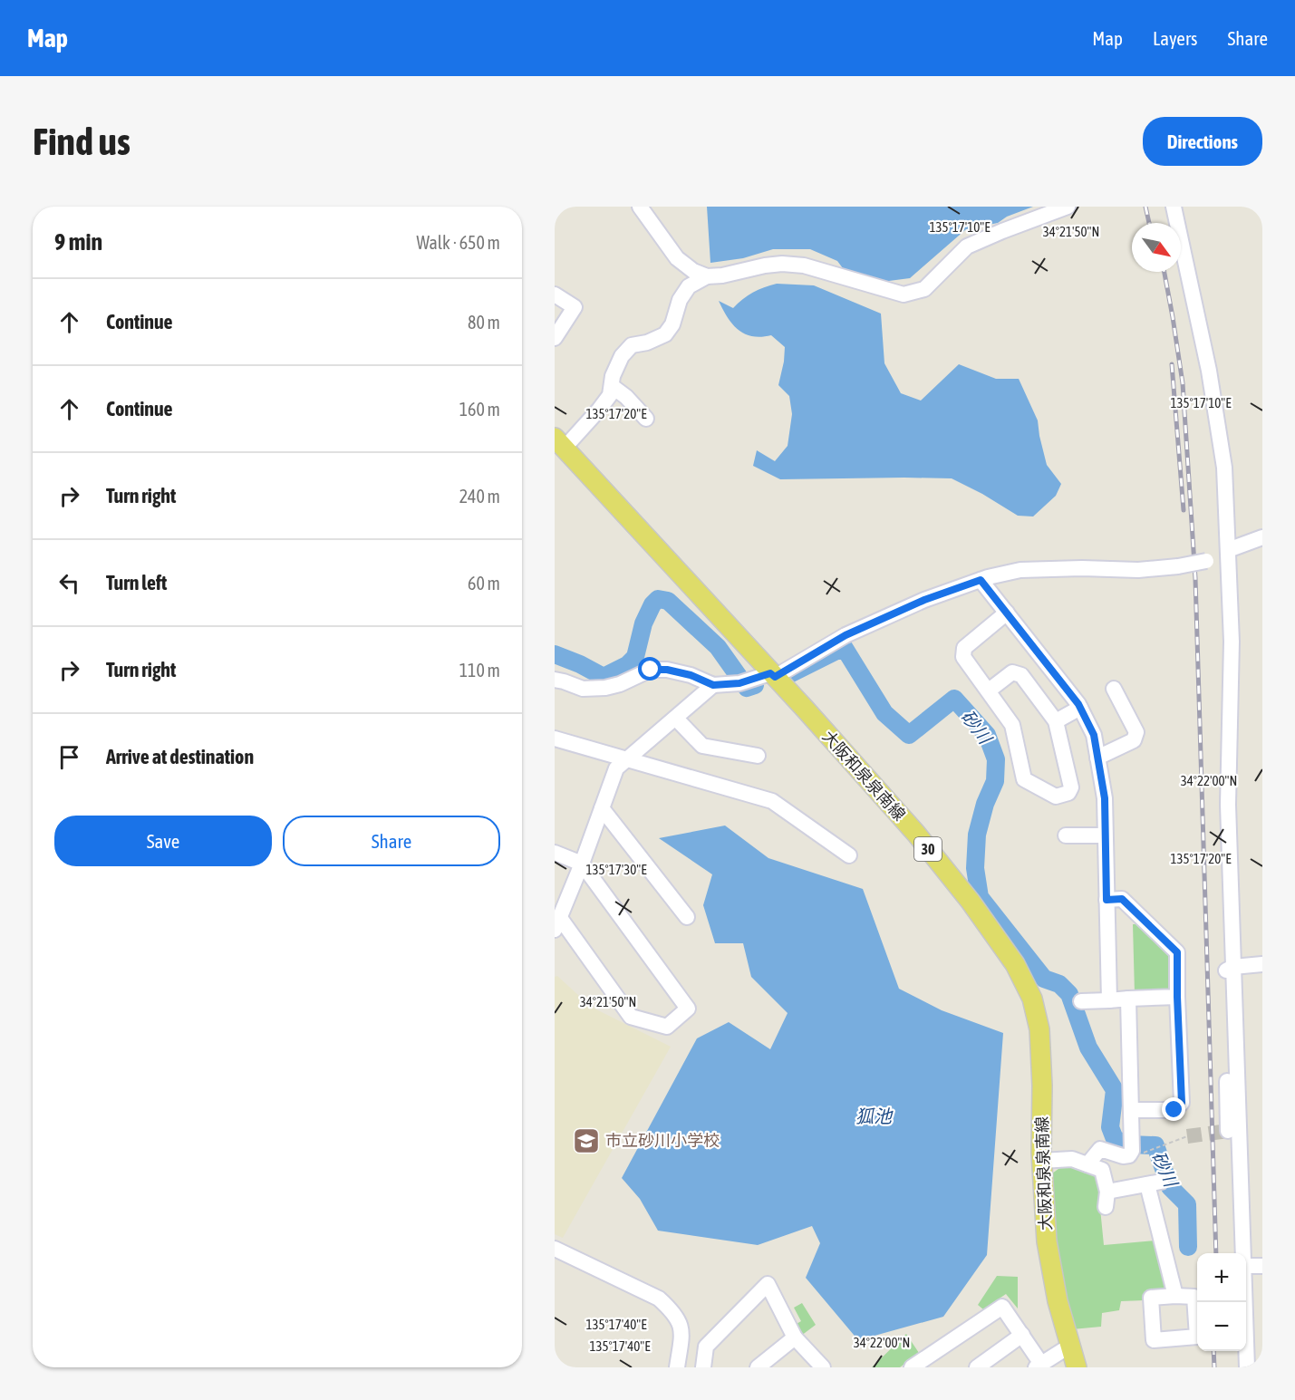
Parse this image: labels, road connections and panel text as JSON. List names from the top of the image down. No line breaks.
{"streets":{"main road":["大阪和泉泉南線","30"]},"water":["砂川","狐池"],"places":{"school or university":["市立砂川小学校"]},"north":"bottom right","page":{"header":"Map","nav":["Map","Layers","Share"],"buttons":["Directions",["Save","Share"]],"title":"Find us","heading":["9 min","Walk · 650 m"],"list":[["Continue","80 m"],["Continue","160 m"],["Turn right","240 m"],["Turn left","60 m"],["Turn right","110 m"],"Arrive at destination"],"map_buttons":["+","−"]},"coordinates":["135°17'10\"E","34°21'50\"N","135°17'20\"E","34°22'00\"N","135°17'30\"E","135°17'40\"E"]}
